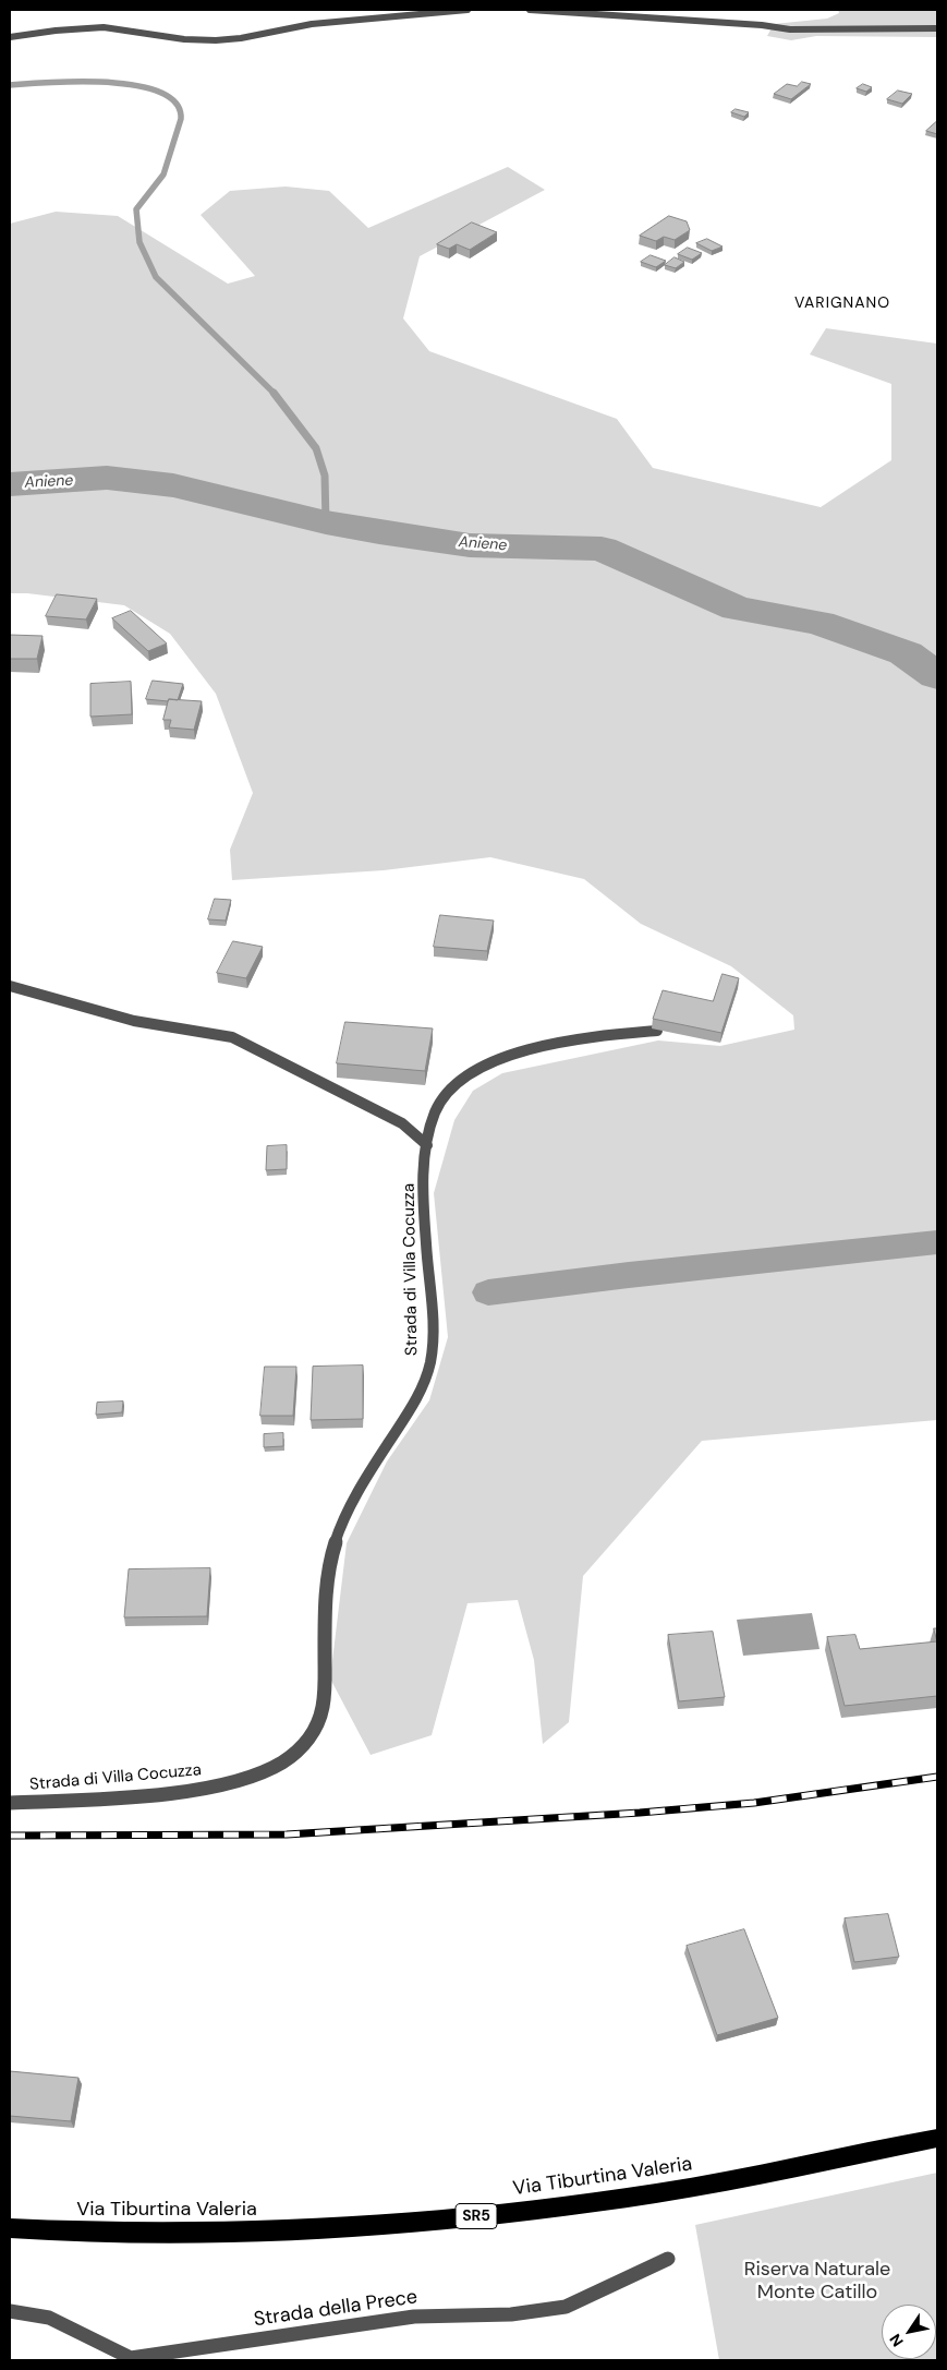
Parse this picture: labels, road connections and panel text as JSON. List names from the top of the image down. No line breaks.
{"streets":{"main road":["Via Tiburtina Valeria","SR5"],"street":["Strada di Villa Cocuzza","Strada della Prece"]},"districts":["VARIGNANO"],"water":["Aniene"],"parks":["Riserva Naturale Monte Catillo"],"north":"bottom left"}
